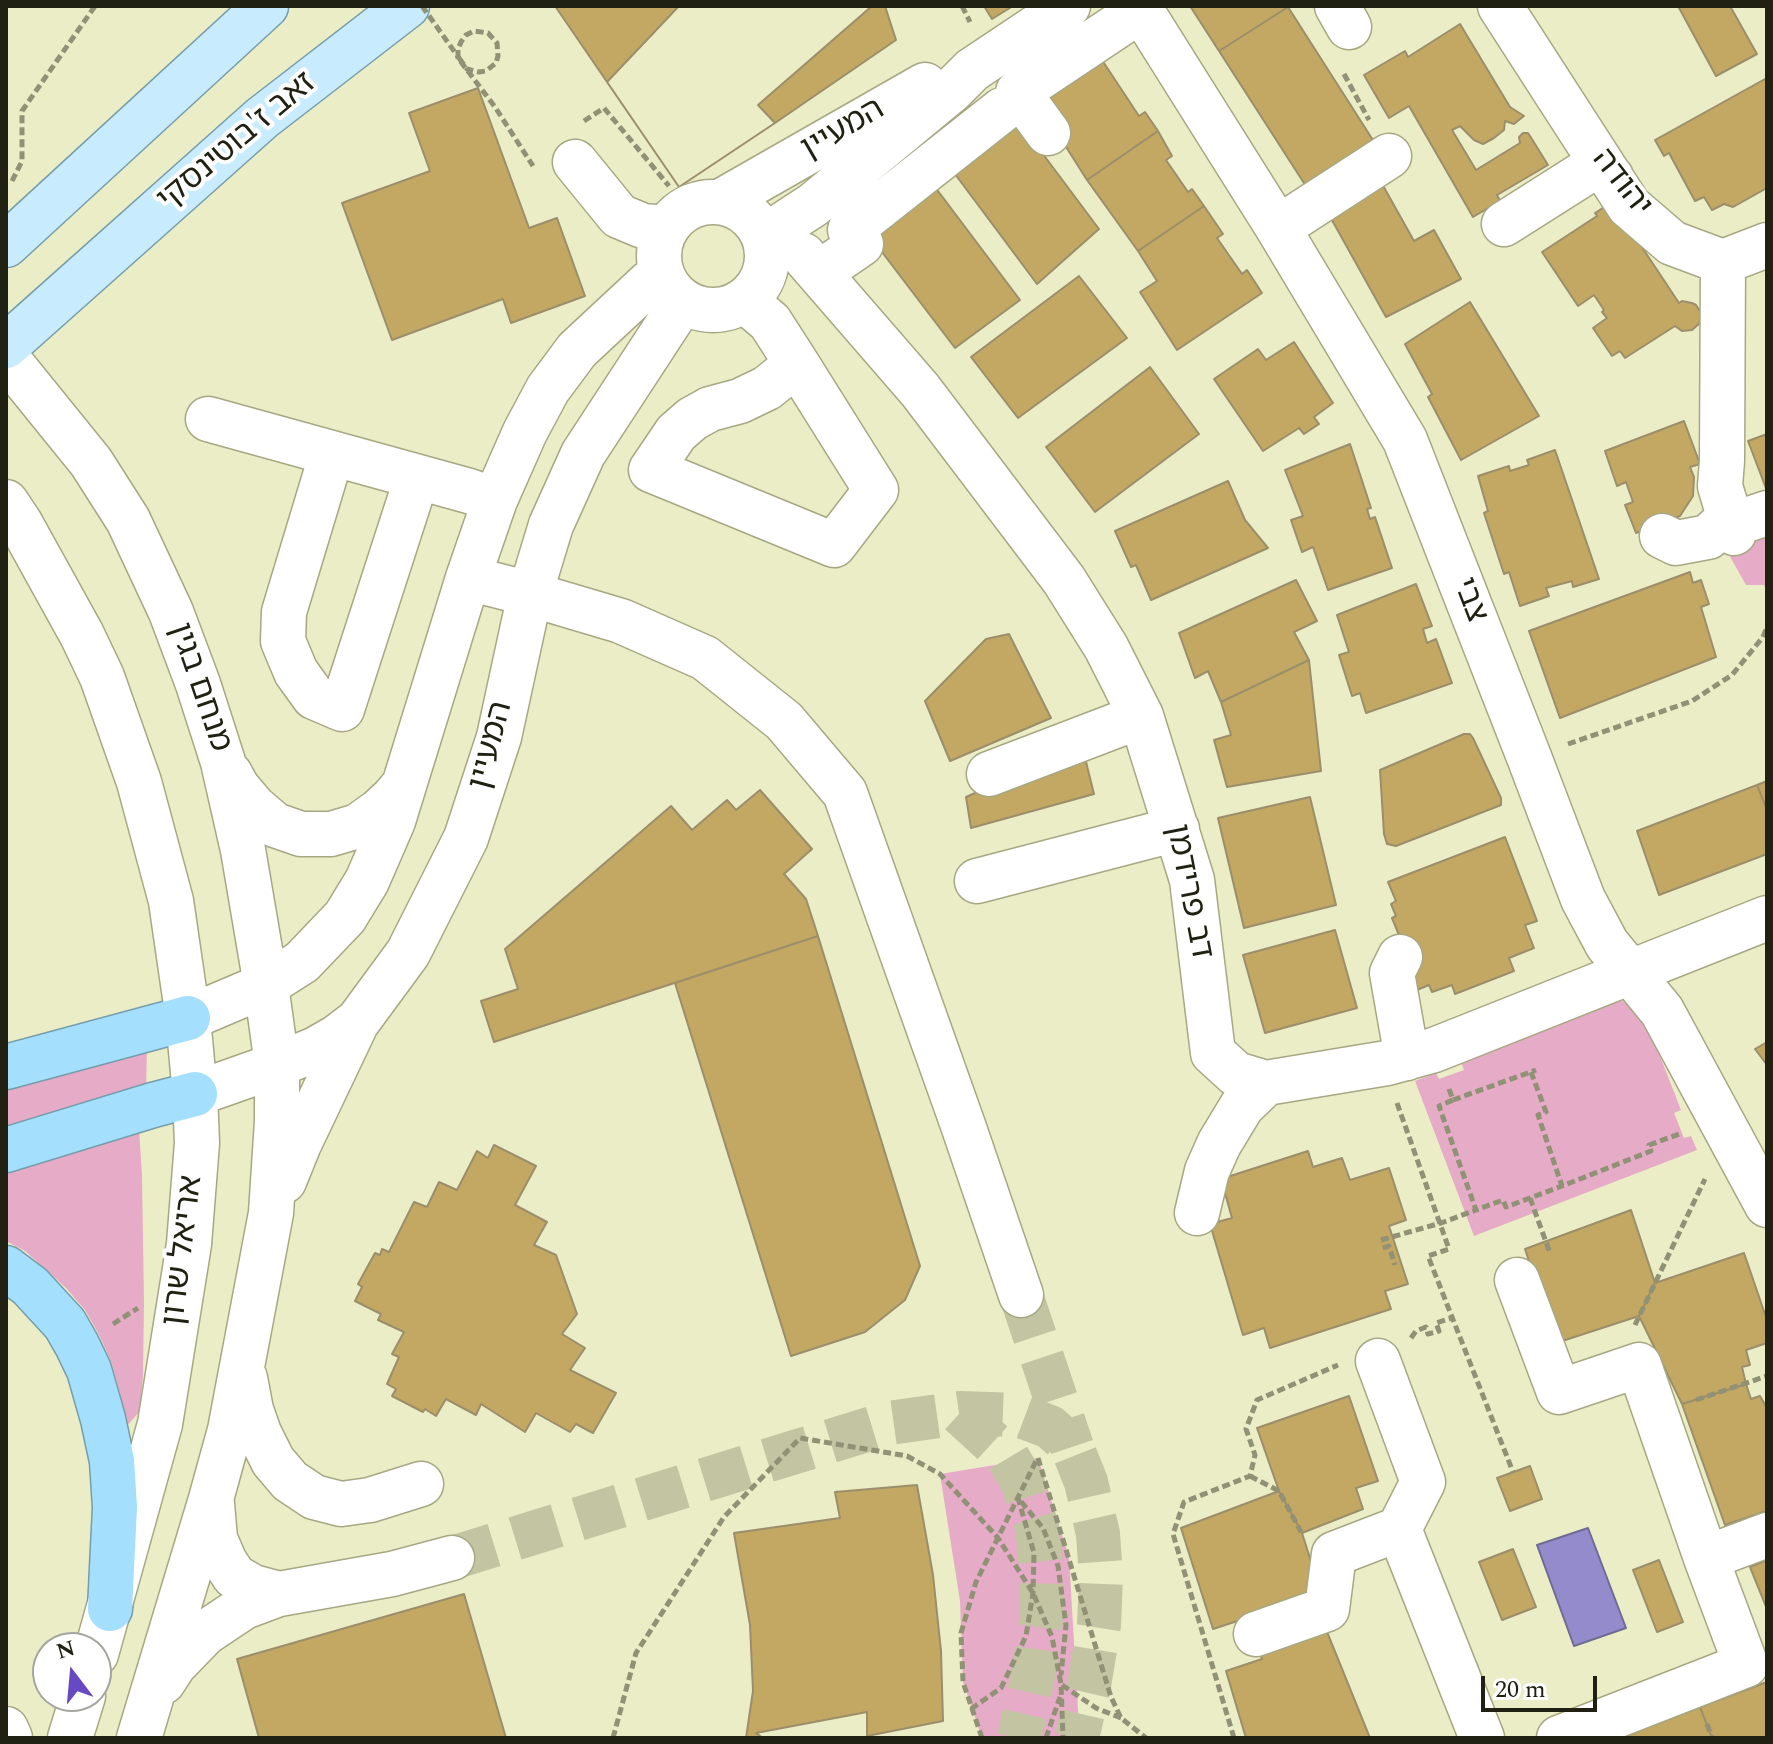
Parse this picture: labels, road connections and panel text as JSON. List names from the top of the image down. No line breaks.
{"streets":{"main road":["זאב ז'בוטינסקי"],"street":["המעיין","יהודה","צבי","מנחם בגין","דב פרידמן","אריאל שרון"]},"crossings":[["המעיין","מנחם בגין"],["המעיין","אריאל שרון"]],"scale_bar":"20 m","north":"top"}
